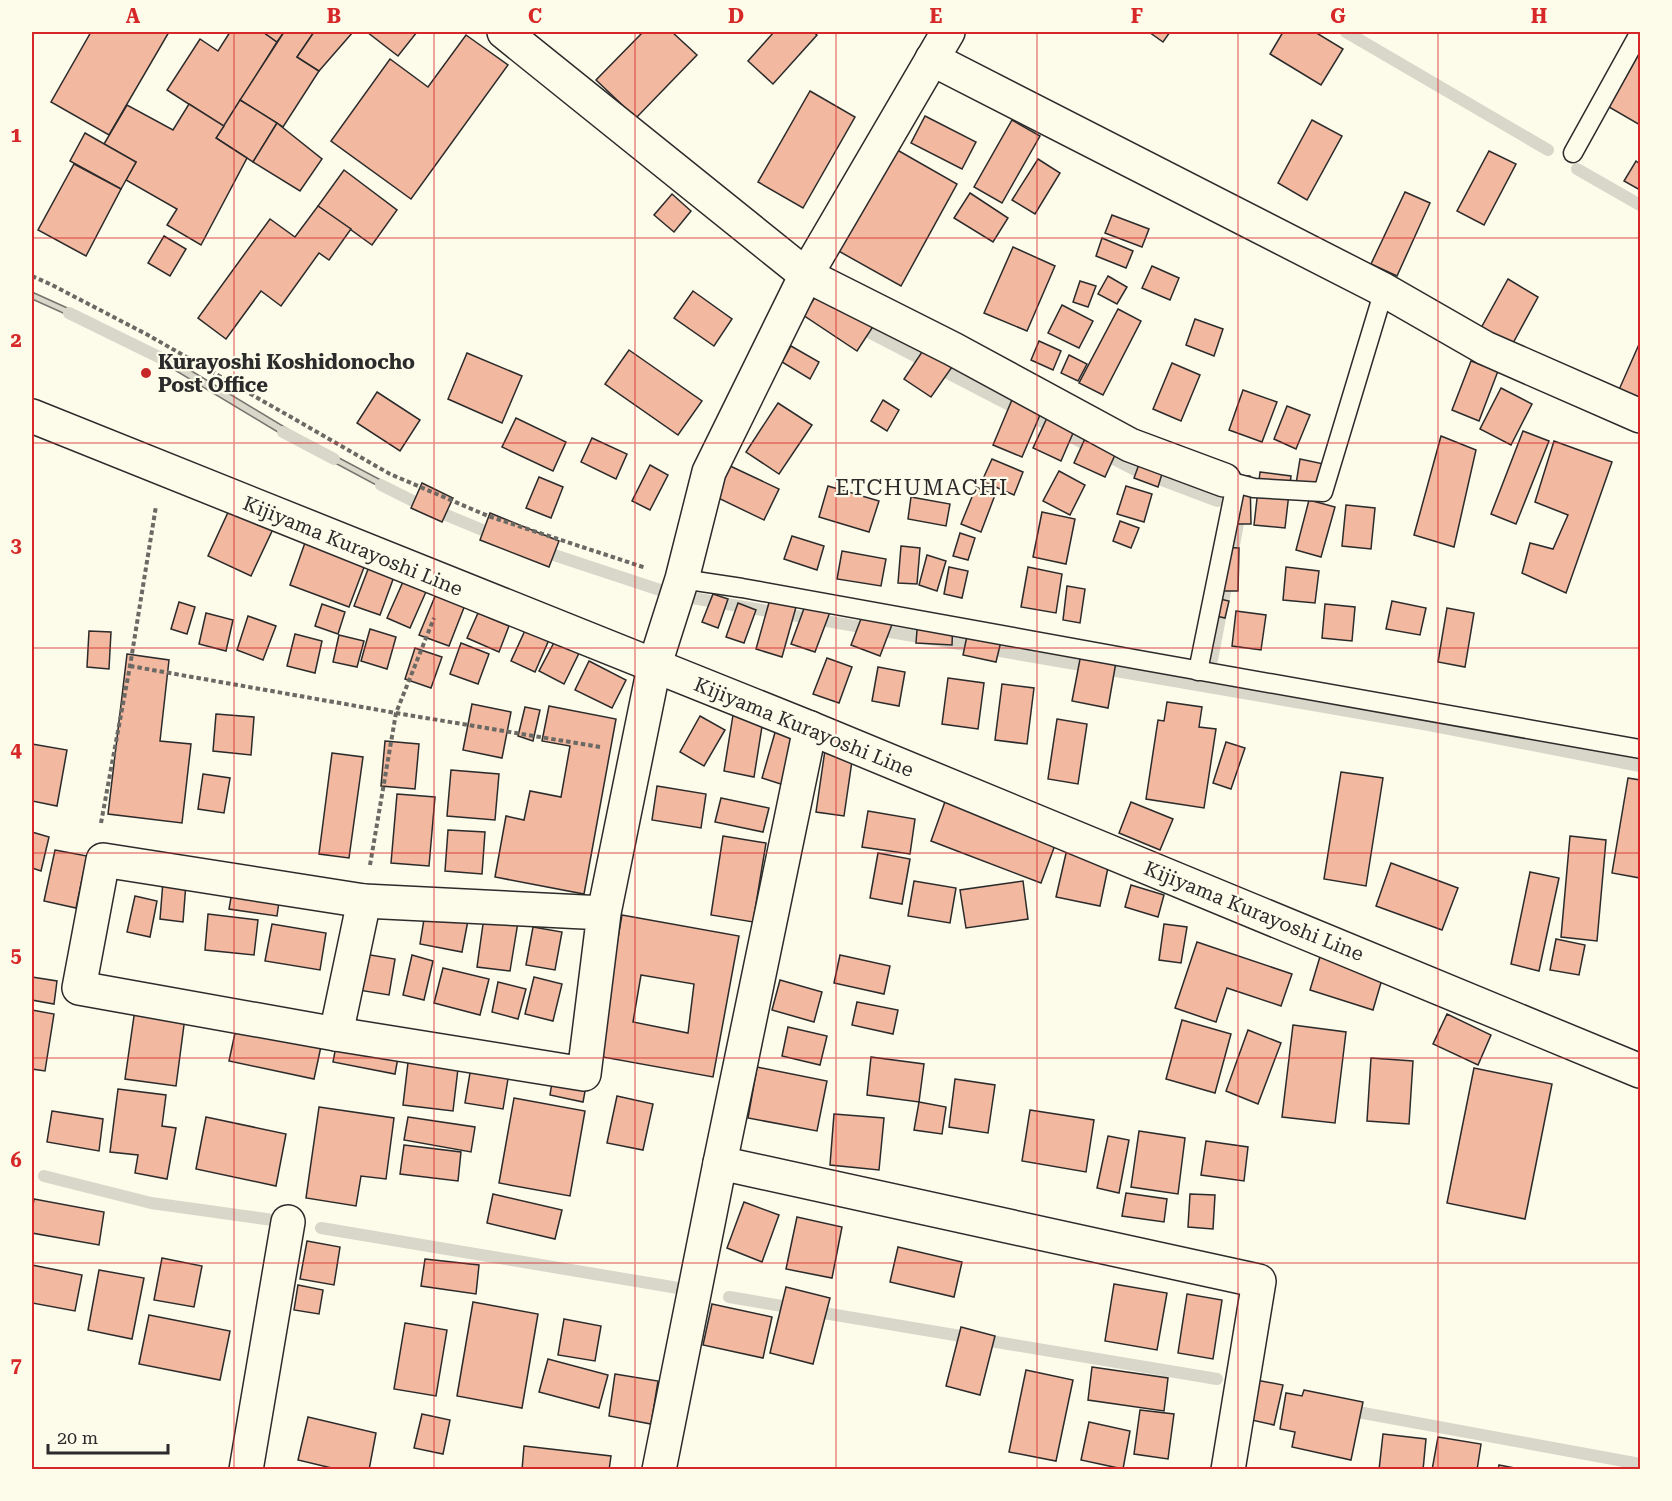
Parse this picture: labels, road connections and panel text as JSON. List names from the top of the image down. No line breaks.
{"streets":{"street":["Kijiyama Kurayoshi Line"]},"districts":["ETCHUMACHI"],"places":["Kurayoshi Koshidonocho Post Office"],"scale_bar":"20 m","grid":{"columns":["A","B","C","D","E","F","G","H"],"rows":["1","2","3","4","5","6","7"]}}
